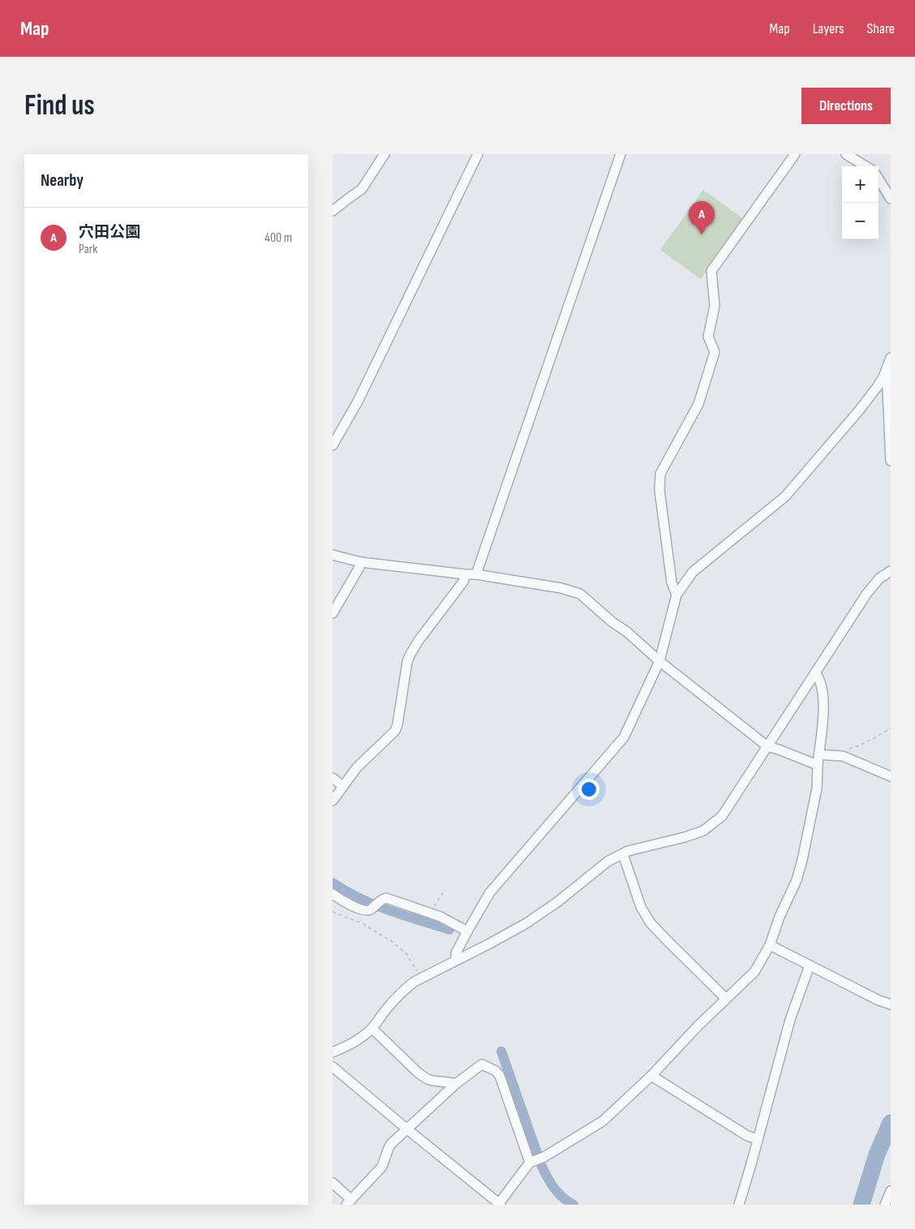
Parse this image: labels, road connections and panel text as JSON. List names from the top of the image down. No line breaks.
{"page":{"header":"Map","nav":["Map","Layers","Share"],"buttons":"Directions","title":"Find us","heading":"Nearby","map_buttons":["+","−"],"pins":"A","list":[{"mark":"A","name":"穴田公園","note":"Park","value":"400 m"}]}}
